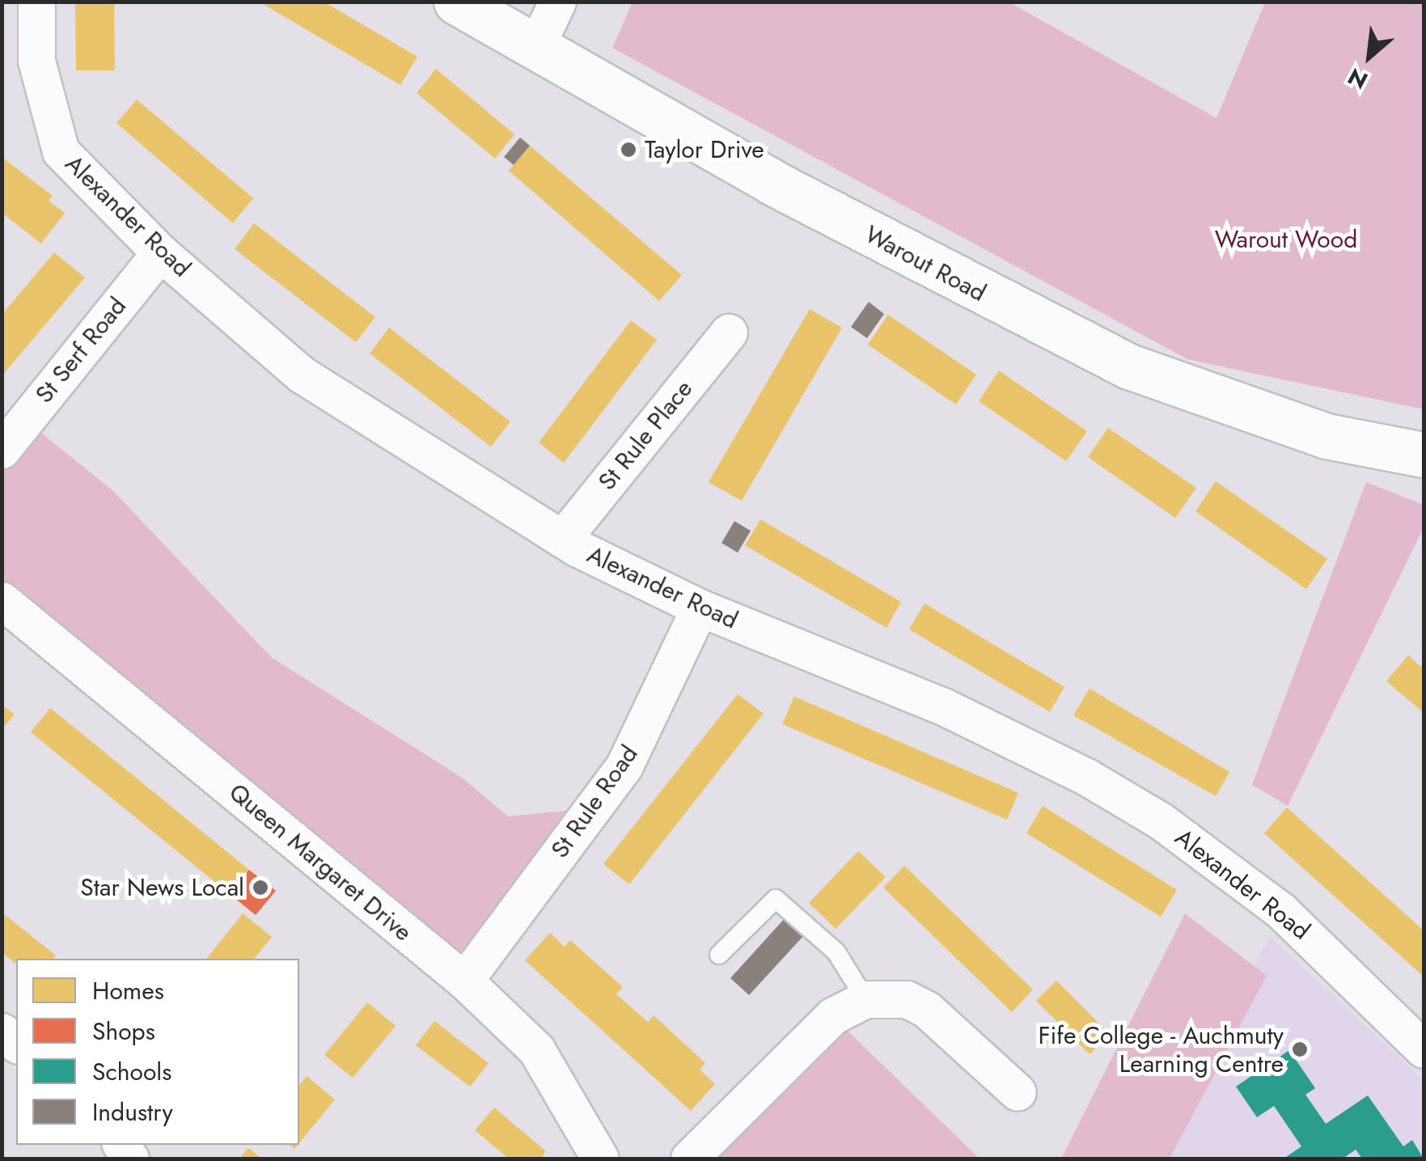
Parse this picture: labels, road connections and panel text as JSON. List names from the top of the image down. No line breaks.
{"streets":{"street":["Alexander Road","Warout Road","St Serf Road","St Rule Place","St Rule Road","Queen Margaret Drive"]},"crossings":[["Alexander Road","St Serf Road"],["Alexander Road","St Rule Place"],["Alexander Road","St Rule Road"],["St Rule Road","Queen Margaret Drive"]],"parks":["Warout Wood"],"places":["Taylor Drive","Star News Local","Fife College - Auchmuty Learning Centre"],"legend":["Homes","Shops","Schools","Industry"],"north":"bottom left"}
